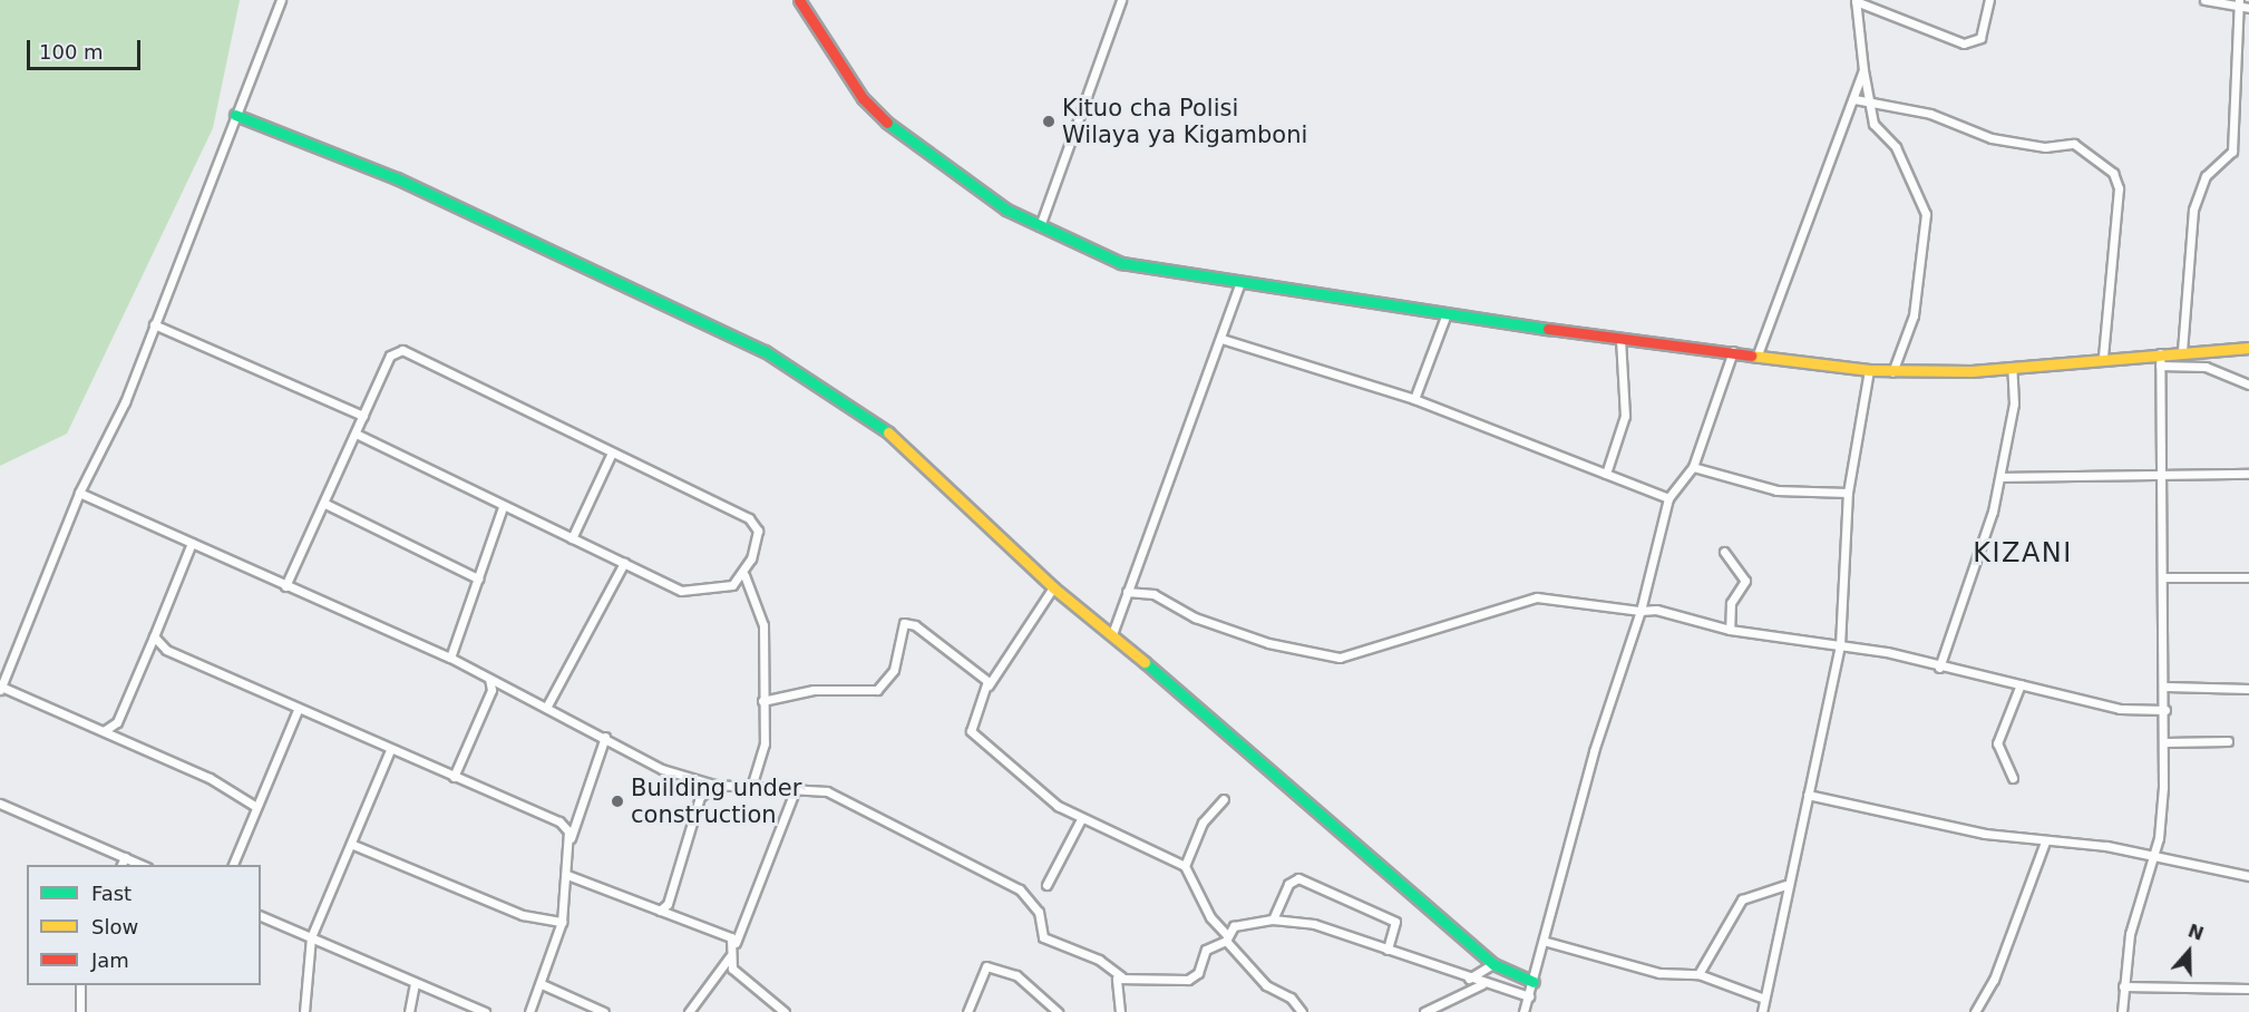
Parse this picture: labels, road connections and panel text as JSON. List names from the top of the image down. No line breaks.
{"districts":["KIZANI"],"places":["Kituo cha Polisi Wilaya ya Kigamboni","Building under construction"],"legend":["Fast","Slow","Jam"],"scale_bar":"100 m","north":"top"}
